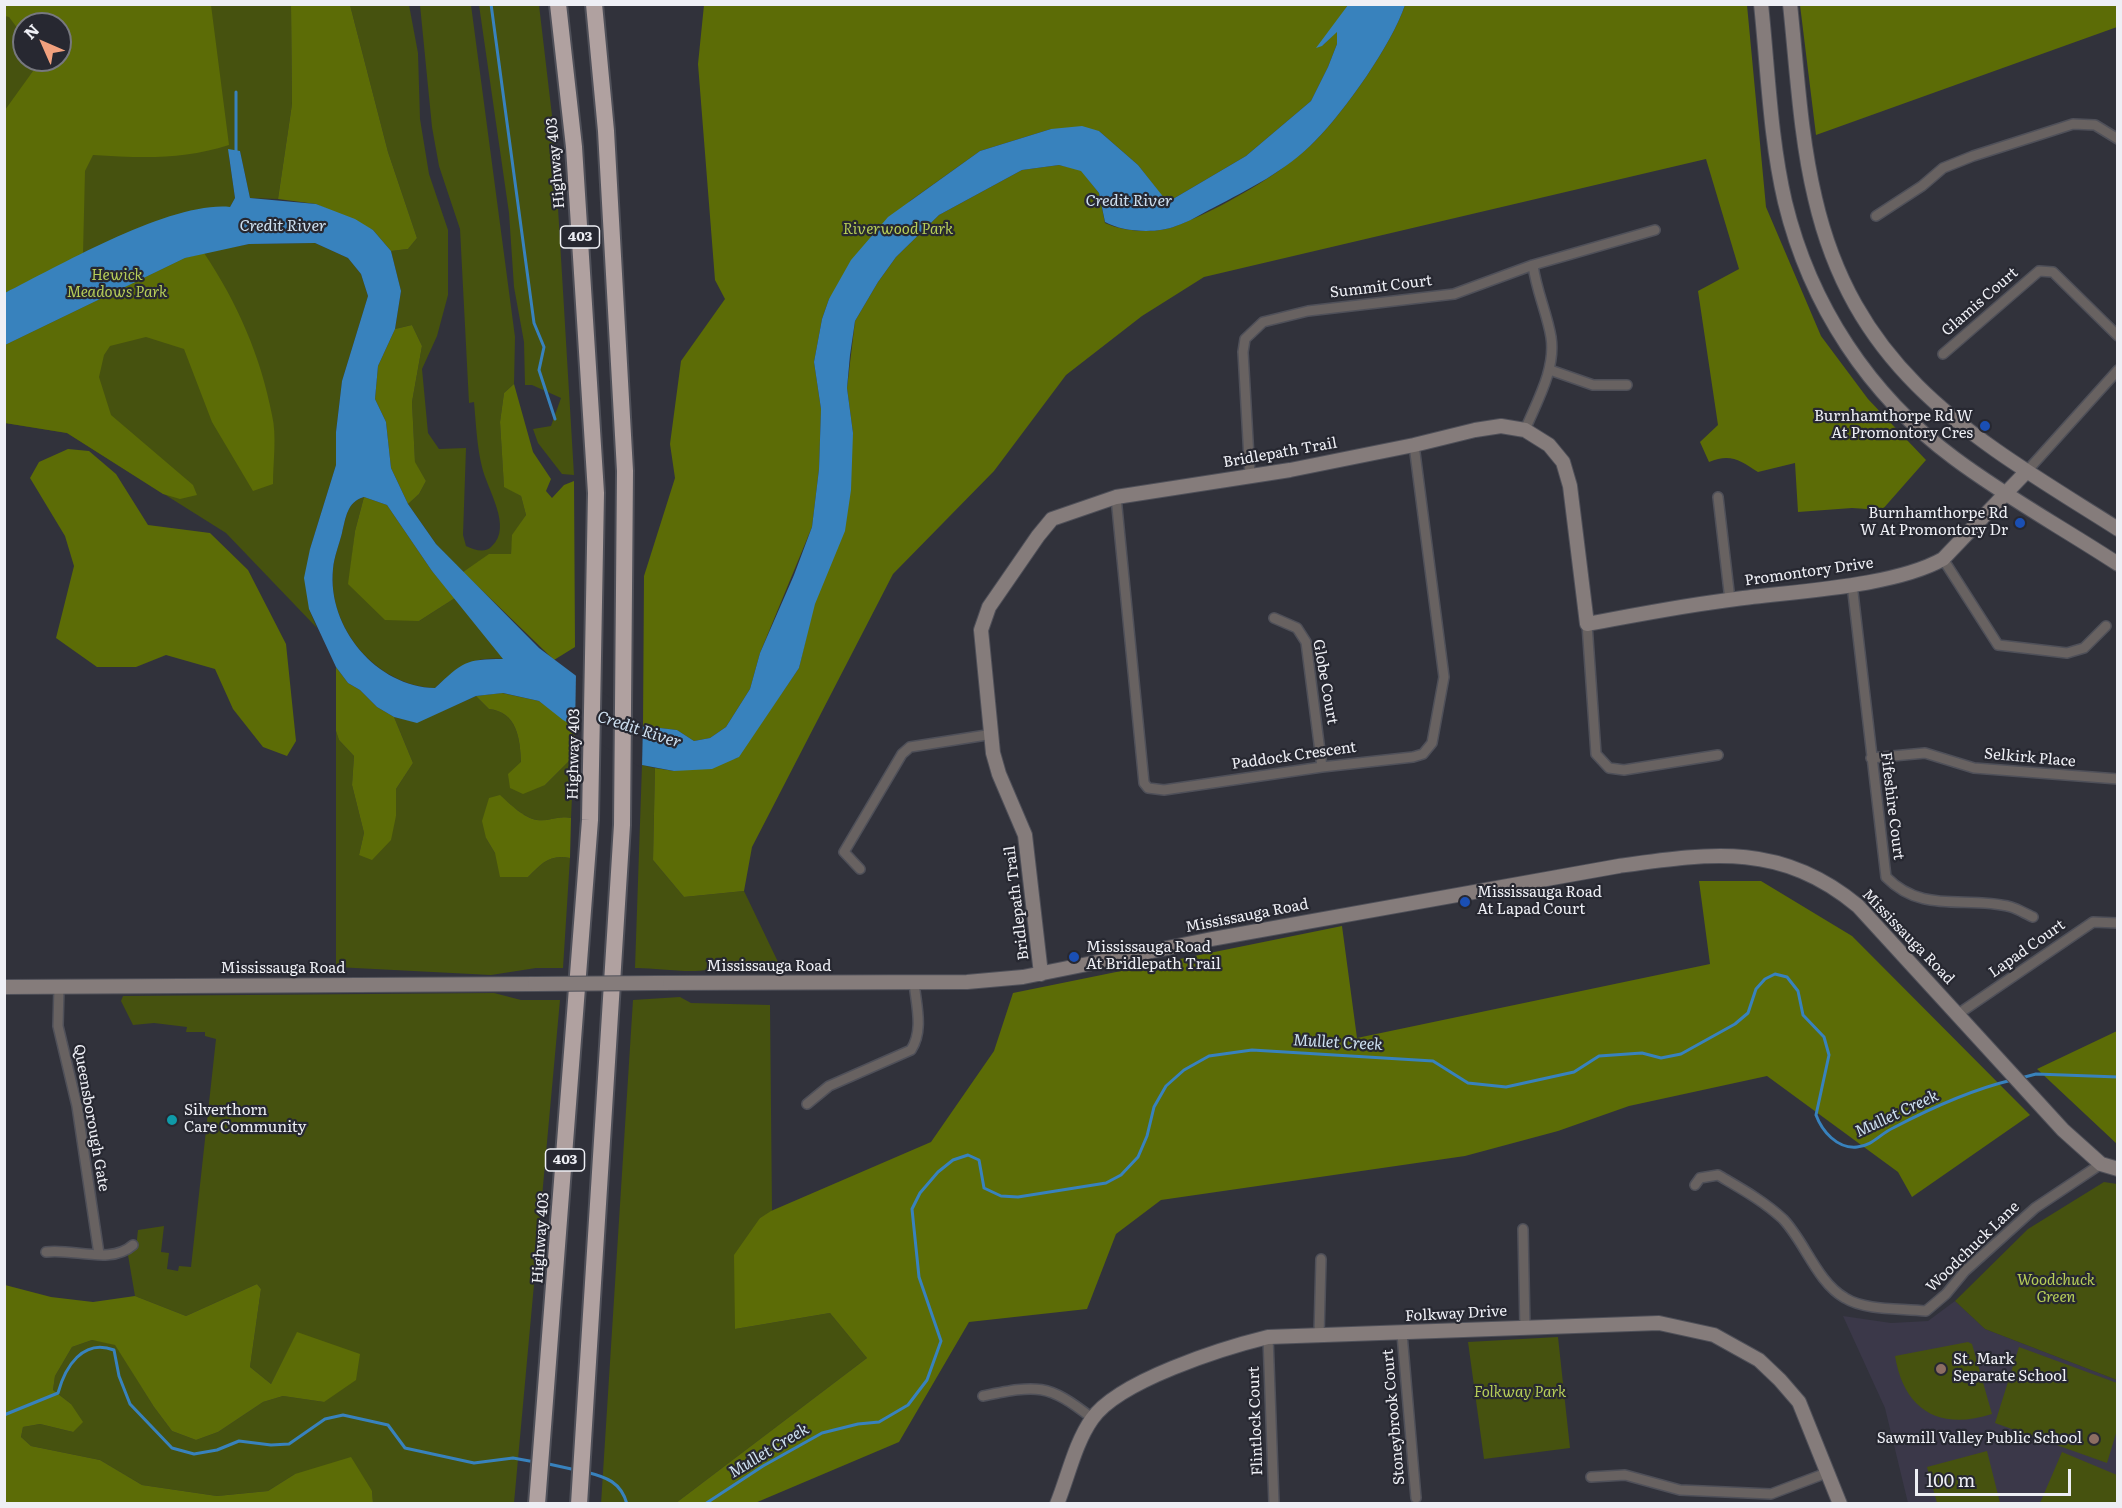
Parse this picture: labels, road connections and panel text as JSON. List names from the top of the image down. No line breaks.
{"streets":{"highway":["Highway 403","403"],"main road":["Bridlepath Trail","Promontory Drive","Mississauga Road","Folkway Drive"],"street":["Summit Court","Glamis Court","Globe Court","Paddock Crescent","Selkirk Place","Fifeshire Court","Lapad Court","Queensborough Gate","Woodchuck Lane","Stoneybrook Court","Flintlock Court"]},"crossings":[["Summit Court","Bridlepath Trail"],["Bridlepath Trail","Promontory Drive"],["Bridlepath Trail","Paddock Crescent"],["Bridlepath Trail","Mississauga Road"],["Promontory Drive","Fifeshire Court"],["Globe Court","Paddock Crescent"],["Selkirk Place","Fifeshire Court"],["Mississauga Road","Lapad Court"],["Mississauga Road","Queensborough Gate"],["Mississauga Road","Woodchuck Lane"],["Folkway Drive","Stoneybrook Court"],["Folkway Drive","Flintlock Court"]],"water":["Credit River","Mullet Creek"],"parks":["Riverwood Park","Hewick Meadows Park","Woodchuck Green","Folkway Park"],"places":["Burnhamthorpe Rd W At Promontory Cres","Burnhamthorpe Rd W At Promontory Dr","Mississauga Road At Lapad Court","Mississauga Road At Bridlepath Trail","Silverthorn Care Community","St. Mark Separate School","Sawmill Valley Public School"],"scale_bar":"100 m","north":"top left"}
